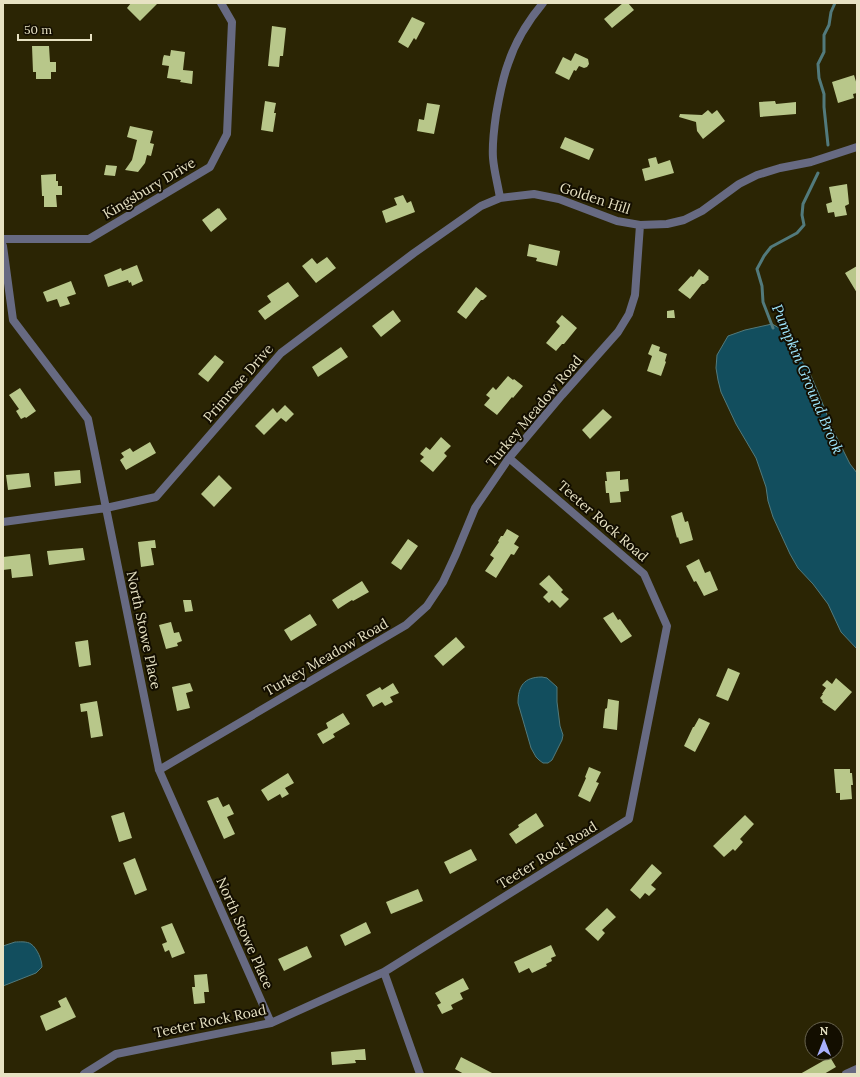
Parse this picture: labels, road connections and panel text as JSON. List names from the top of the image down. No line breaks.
{"streets":{"street":["Kingsbury Drive","Golden Hill","Primrose Drive","Turkey Meadow Road","Teeter Rock Road","North Stowe Place"]},"crossings":[["Golden Hill","Primrose Drive"],["Golden Hill","Turkey Meadow Road"],["Primrose Drive","North Stowe Place"],["Turkey Meadow Road","Teeter Rock Road"],["Turkey Meadow Road","North Stowe Place"],["Teeter Rock Road","North Stowe Place"]],"water":["Pumpkin Ground Brook"],"scale_bar":"50 m","north":"top"}
